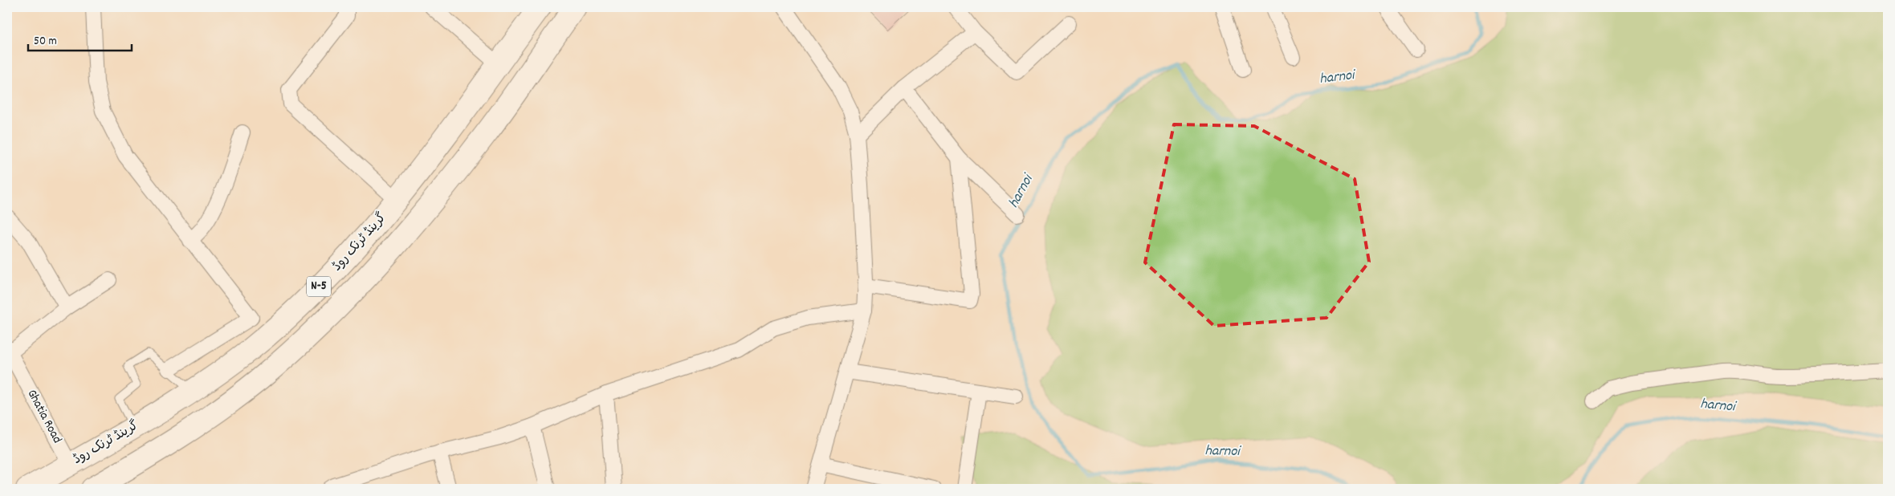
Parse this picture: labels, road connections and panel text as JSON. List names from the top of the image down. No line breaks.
{"streets":{"highway":["گرینڈ ٹرنک روڈ","N-5"],"street":["Ghatia Road"]},"crossings":[["گرینڈ ٹرنک روڈ","Ghatia Road"]],"water":["harnoi"],"scale_bar":"50 m"}
